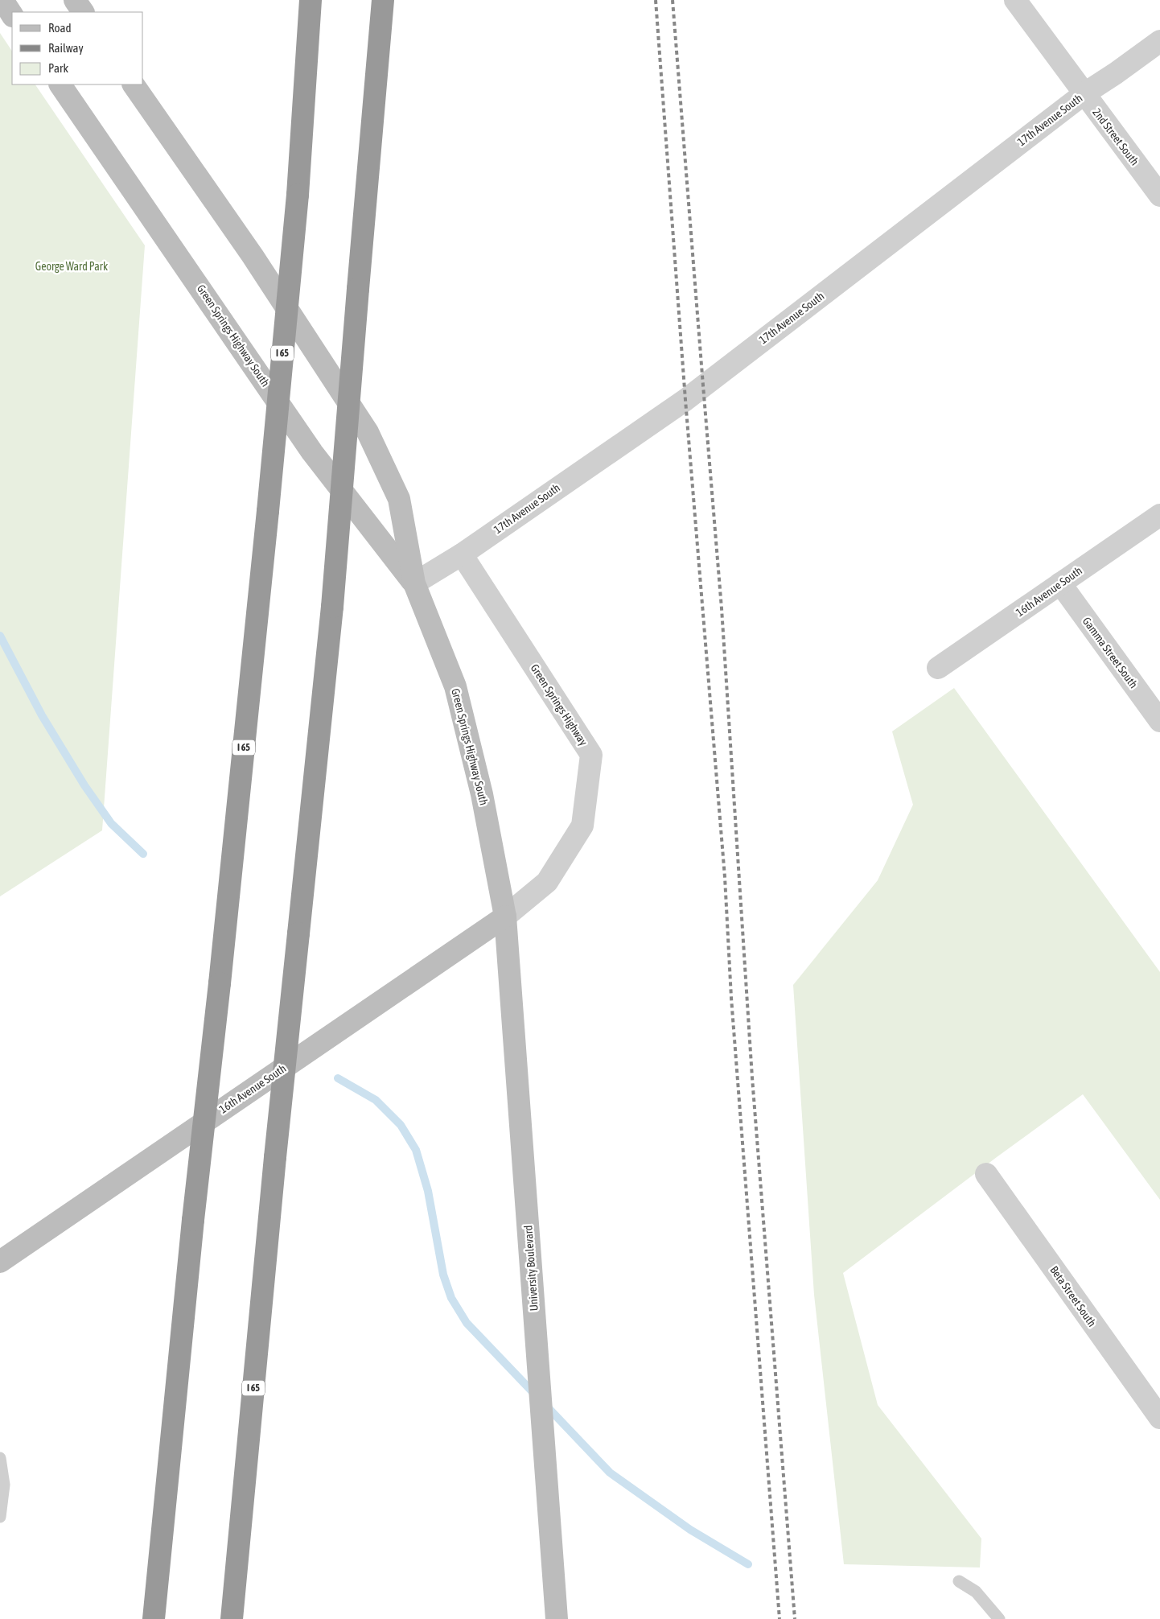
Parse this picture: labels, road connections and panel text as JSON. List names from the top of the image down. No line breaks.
{"streets":{"highway":["I 65"],"main road":["Green Springs Highway South","16th Avenue South","University Boulevard"],"street":["17th Avenue South","2nd Street South","Gamma Street South","Green Springs Highway","Beta Street South"]},"crossings":[["17th Avenue South","2nd Street South"],["17th Avenue South","Green Springs Highway South"],["17th Avenue South","Green Springs Highway"],["Green Springs Highway South","16th Avenue South"],["Green Springs Highway South","Green Springs Highway"],["Green Springs Highway South","University Boulevard"],["16th Avenue South","Gamma Street South"],["16th Avenue South","Green Springs Highway"],["16th Avenue South","University Boulevard"],["Green Springs Highway","University Boulevard"]],"parks":["George Ward Park"],"legend":["Road","Railway","Park"]}
